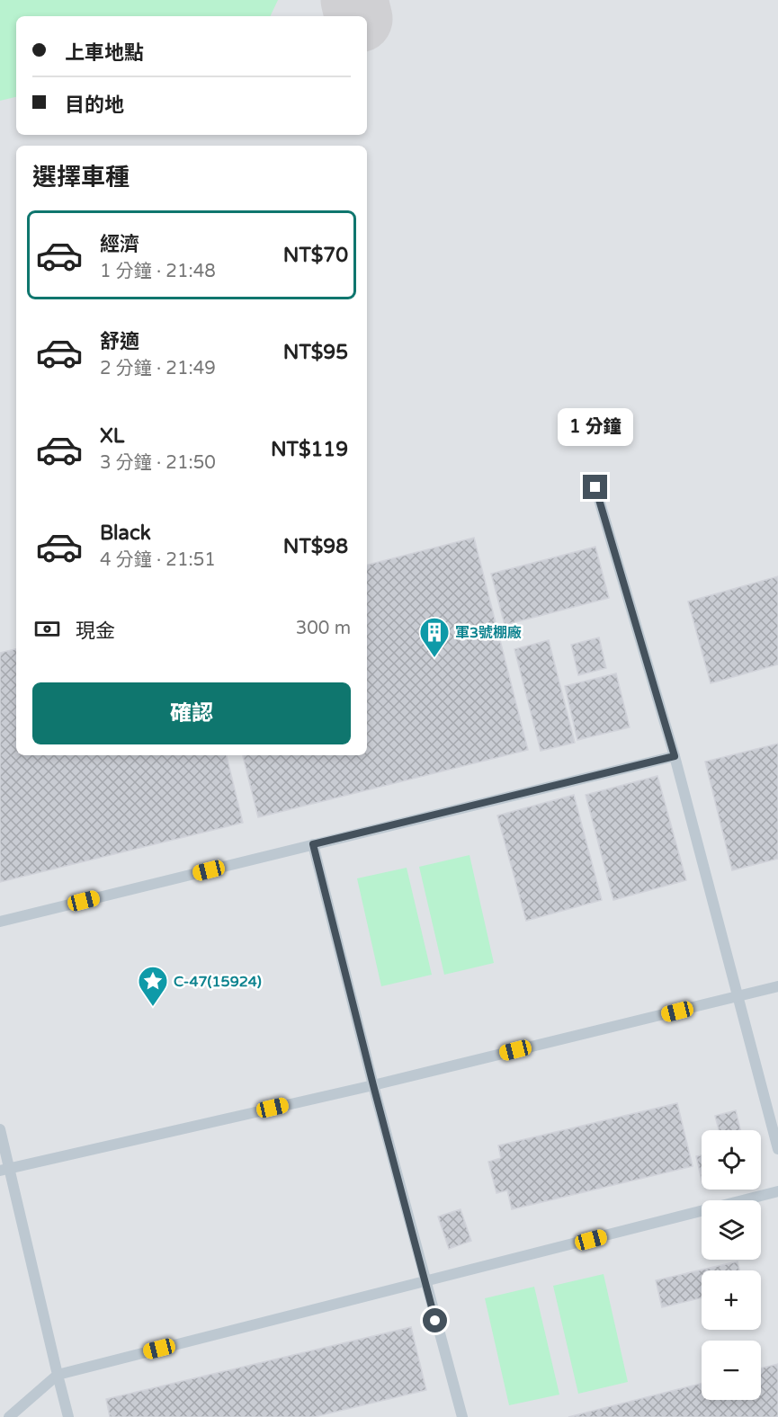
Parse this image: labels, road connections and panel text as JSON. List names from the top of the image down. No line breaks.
{"places":{"building":["軍3號棚廠"],"place":["C-47(15924)"]},"page":{"banner":["上車地點","目的地"],"heading":"選擇車種","list":[{"name":"經濟","note":"1 分鐘 · 21:48","value":"NT$70"},{"name":"舒適","note":"2 分鐘 · 21:49","value":"NT$95"},{"name":"XL","note":"3 分鐘 · 21:50","value":"NT$119"},{"name":"Black","note":"4 分鐘 · 21:51","value":"NT$98"}],"bubble":"1 分鐘","pay":["現金","300 m"],"buttons":"確認","map_buttons":["+","−"]}}
